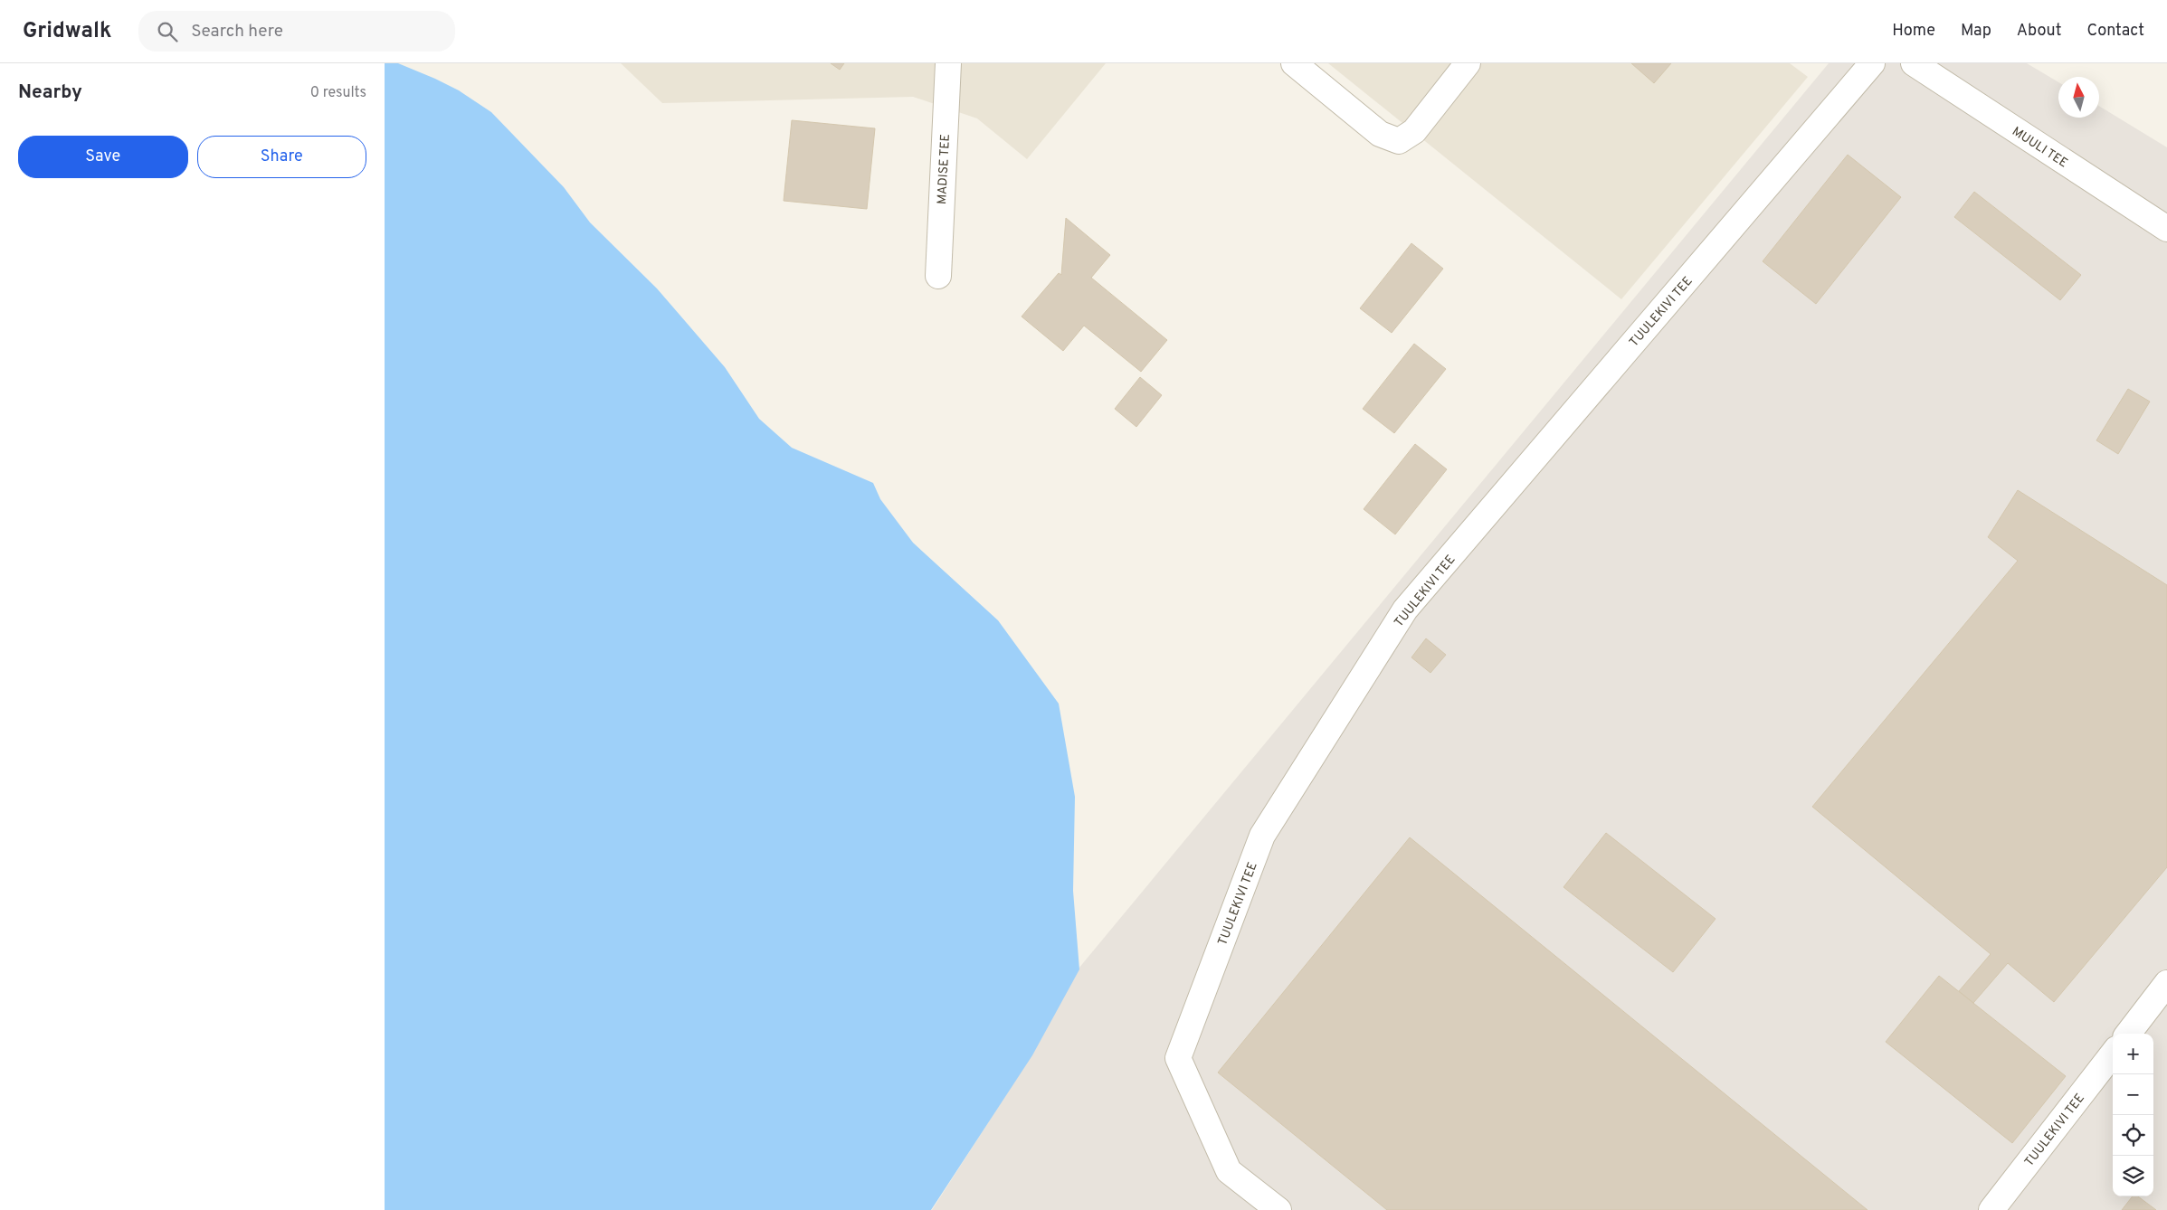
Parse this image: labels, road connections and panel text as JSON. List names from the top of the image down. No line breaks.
{"streets":{"street":["MUULI TEE","MADISE TEE","TUULEKIVI TEE"]},"north":"top","page":{"header":"Gridwalk","search":"Search here","nav":["Home","Map","About","Contact"],"heading":["Nearby","0 results"],"buttons":["Save","Share"],"map_buttons":["+","−"]}}
